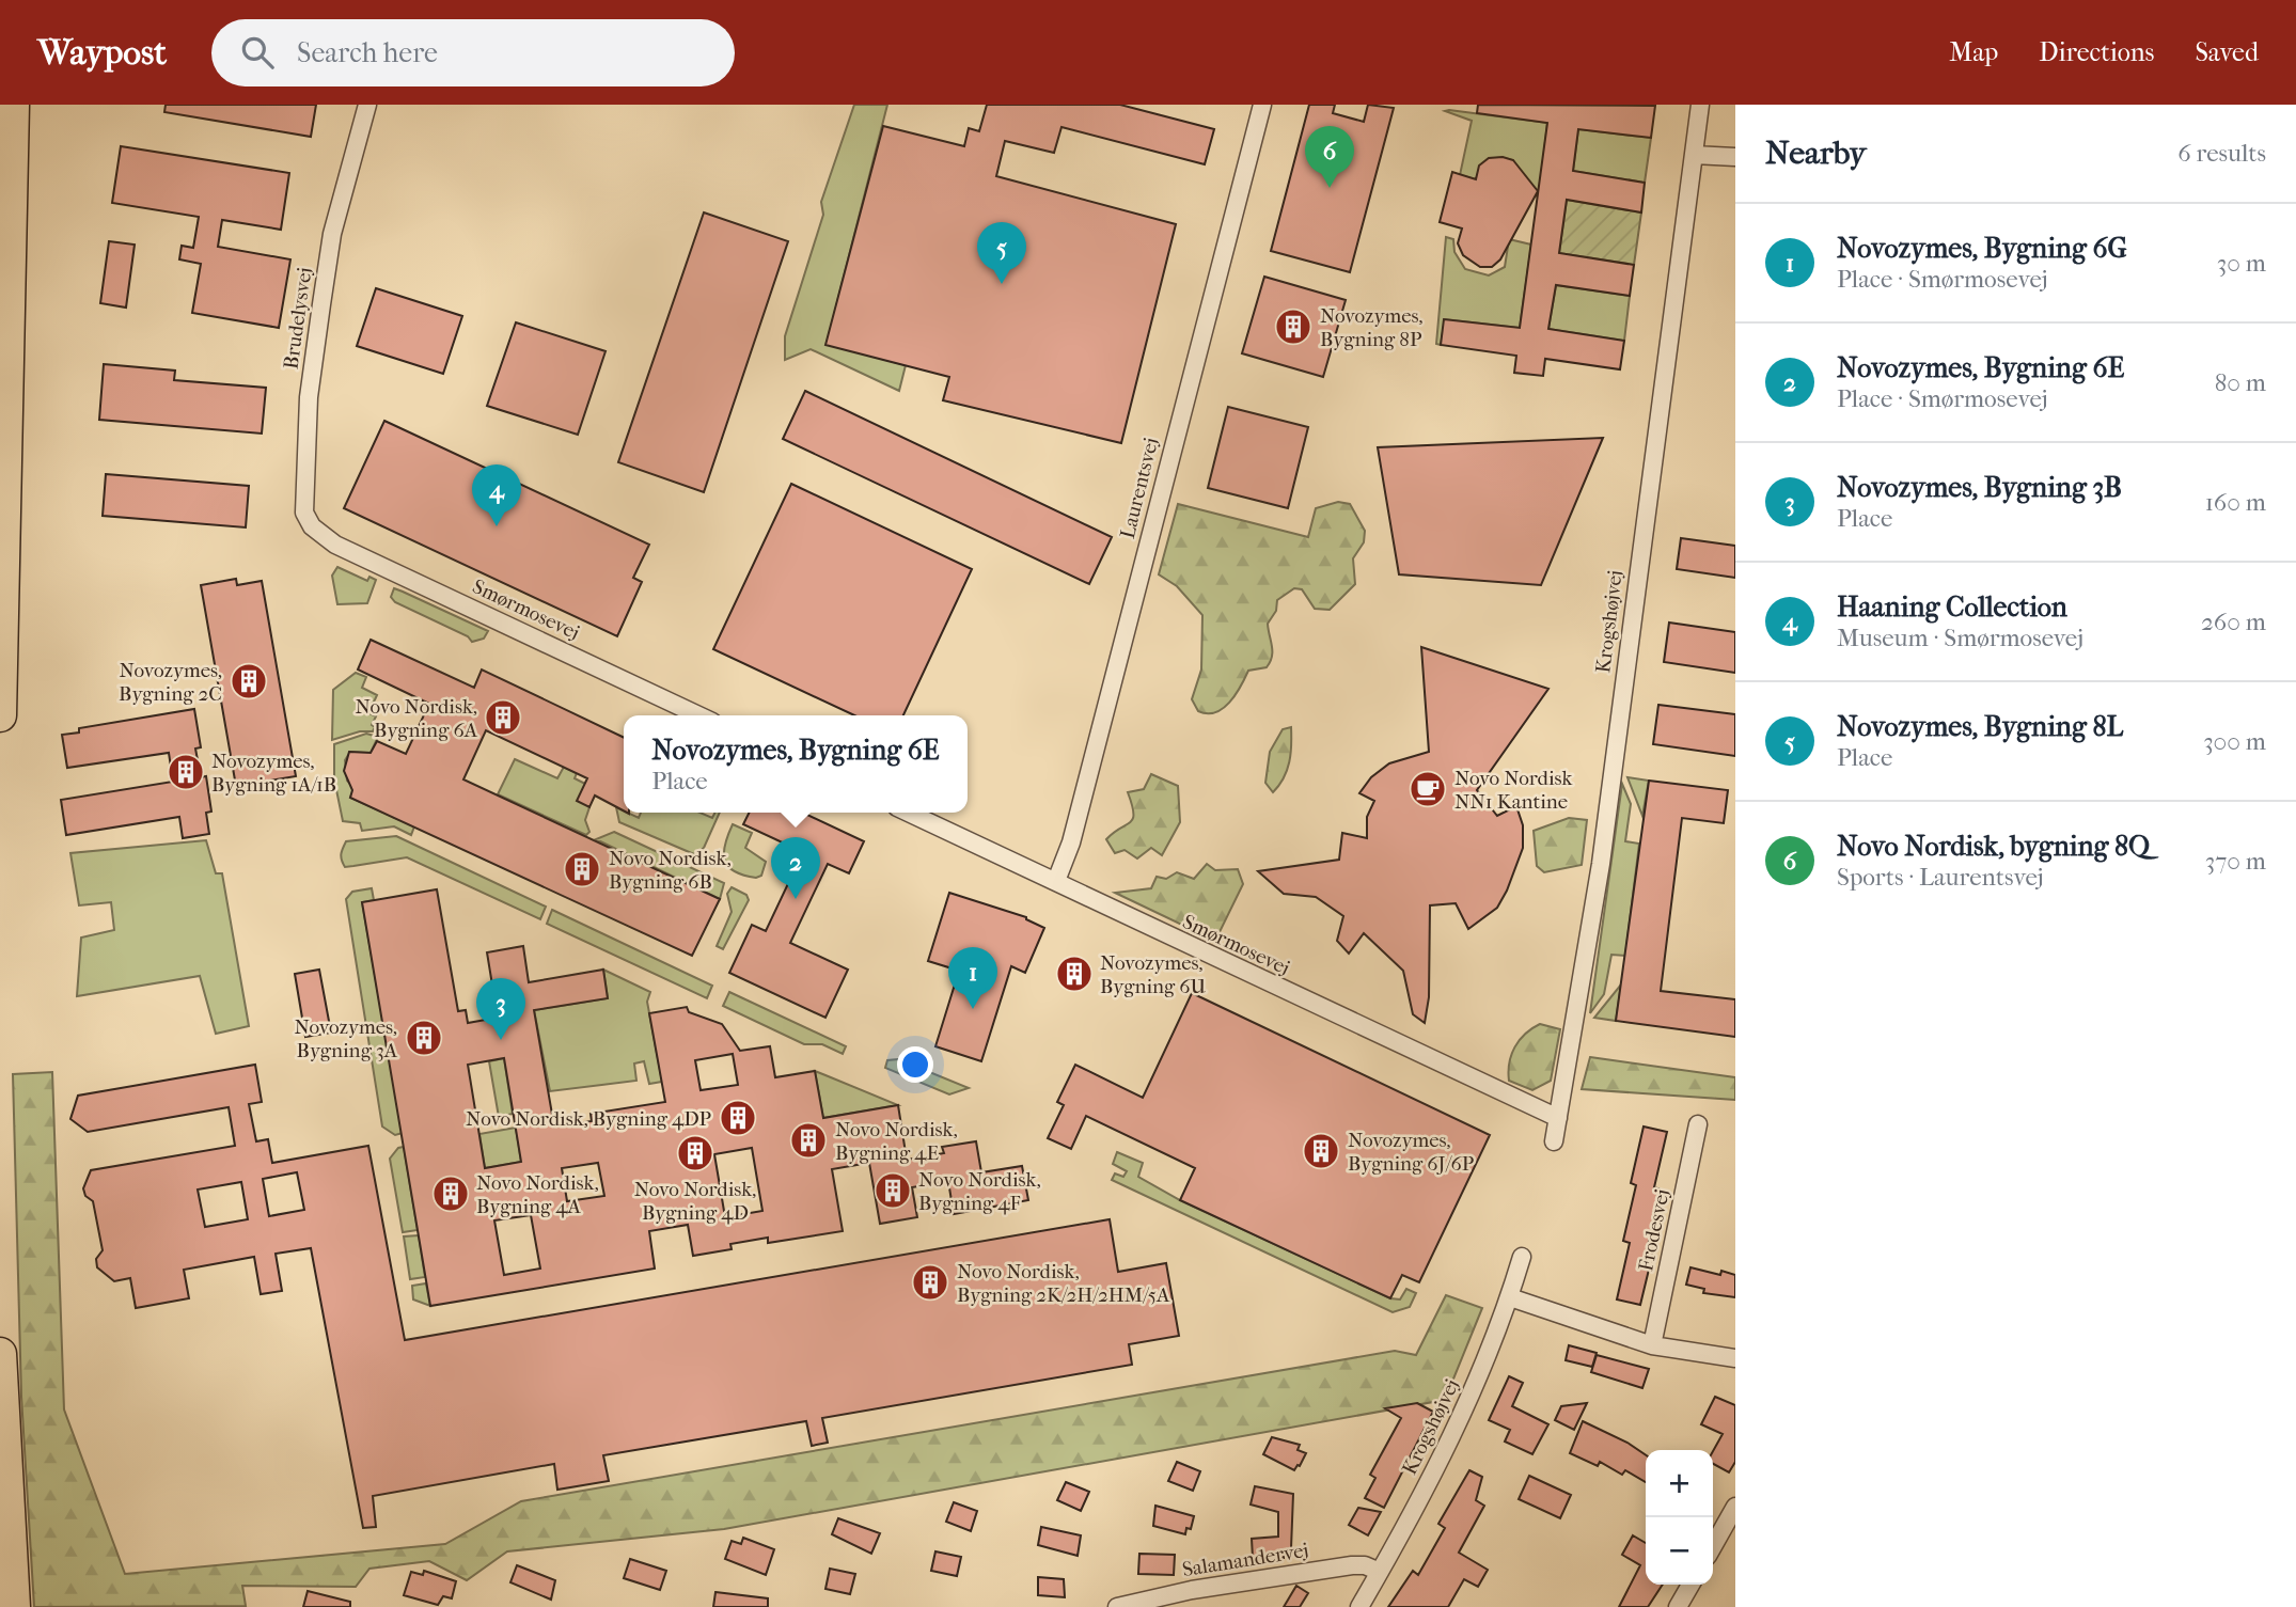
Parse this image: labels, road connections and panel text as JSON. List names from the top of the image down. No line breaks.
{"streets":{"street":["Brudelysvej","Laurentsvej","Smørmosevej","Krogshøjvej","Frodesvej","Salamandervej"]},"crossings":[["Brudelysvej","Smørmosevej"],["Laurentsvej","Smørmosevej"],["Smørmosevej","Krogshøjvej"],["Krogshøjvej","Salamandervej"]],"places":{"building":["Novozymes, Bygning 8P","Novozymes, Bygning 2C","Novo Nordisk, Bygning 6A","Novozymes, Bygning 1A/1B","Novo Nordisk, Bygning 6B","Novozymes, Bygning 6U","Novozymes, Bygning 3A","Novo Nordisk, Bygning 4DP","Novo Nordisk, Bygning 4E","Novozymes, Bygning 6J/6P","Novo Nordisk, Bygning 4D","Novo Nordisk, Bygning 4F","Novo Nordisk, Bygning 4A","Novo Nordisk, Bygning 2K/2H/2HM/5A"],"cafe":["Novo Nordisk NN1 Kantine"]},"page":{"header":"Waypost","search":"Search here","nav":["Map","Directions","Saved"],"heading":["Nearby","6 results"],"pins":["6","5","4","2","1","3"],"list":[{"mark":"1","name":"Novozymes, Bygning 6G","note":"Place · Smørmosevej","value":"30 m"},{"mark":"2","name":"Novozymes, Bygning 6E","note":"Place · Smørmosevej","value":"80 m"},{"mark":"3","name":"Novozymes, Bygning 3B","note":"Place","value":"160 m"},{"mark":"4","name":"Haaning Collection","note":"Museum · Smørmosevej","value":"260 m"},{"mark":"5","name":"Novozymes, Bygning 8L","note":"Place","value":"300 m"},{"mark":"6","name":"Novo Nordisk, bygning 8Q","note":"Sports · Laurentsvej","value":"370 m"}],"popup":["Novozymes, Bygning 6E","Place"],"map_buttons":["+","−"]}}
